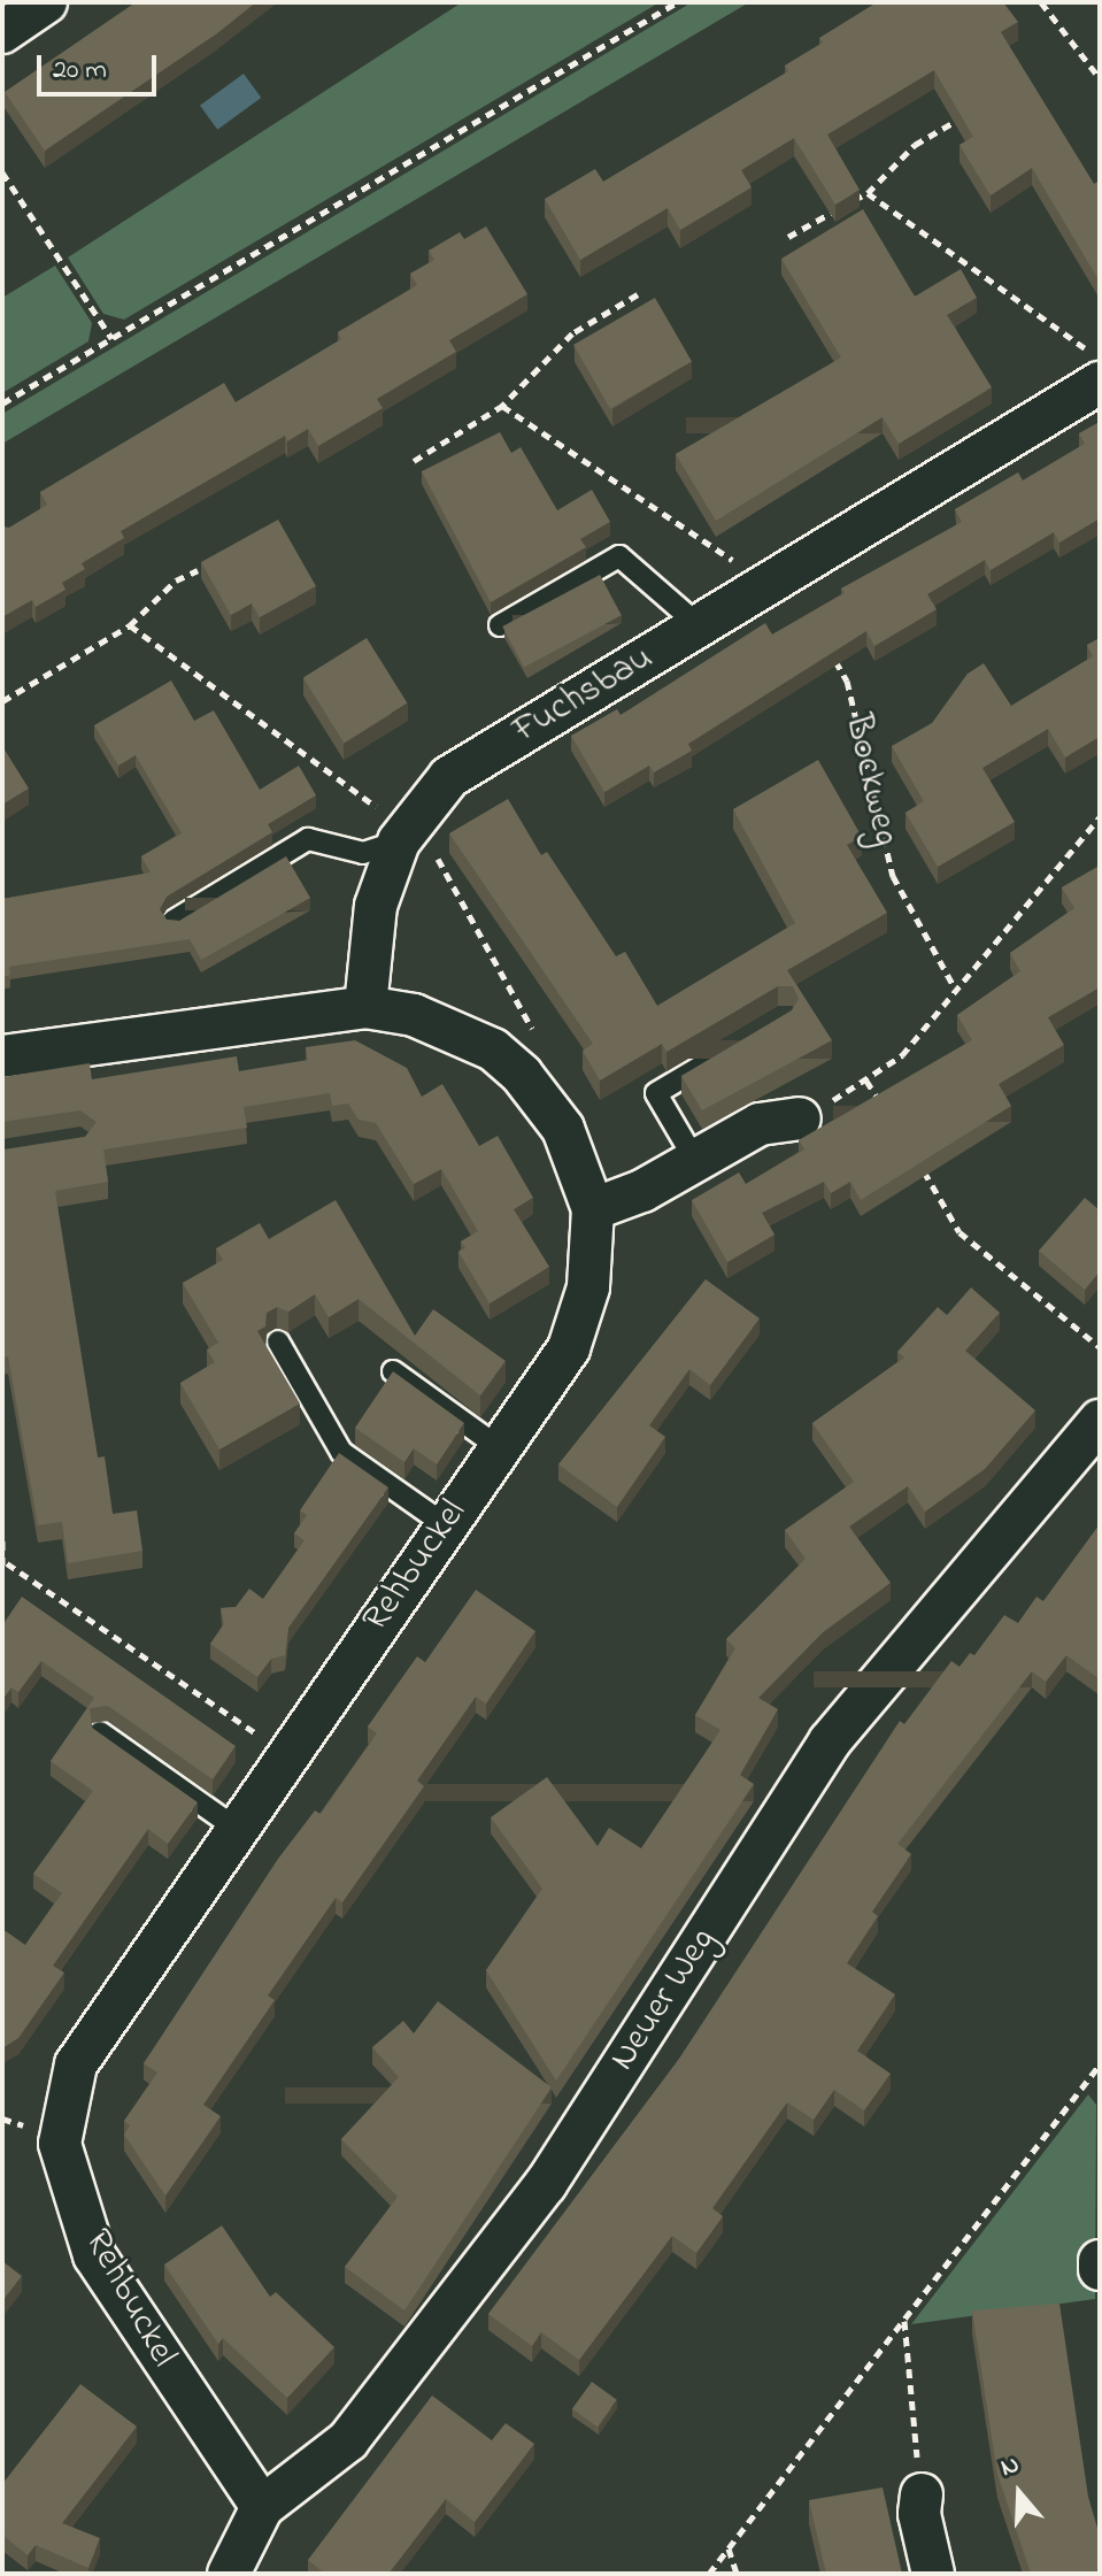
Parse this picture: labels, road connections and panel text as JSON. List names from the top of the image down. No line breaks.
{"streets":{"street":["Fuchsbau","Rehbuckel","Neuer Weg"],"path":["Bockweg"]},"crossings":[["Fuchsbau","Rehbuckel"],["Rehbuckel","Neuer Weg"]],"scale_bar":"20 m","north":"top"}
